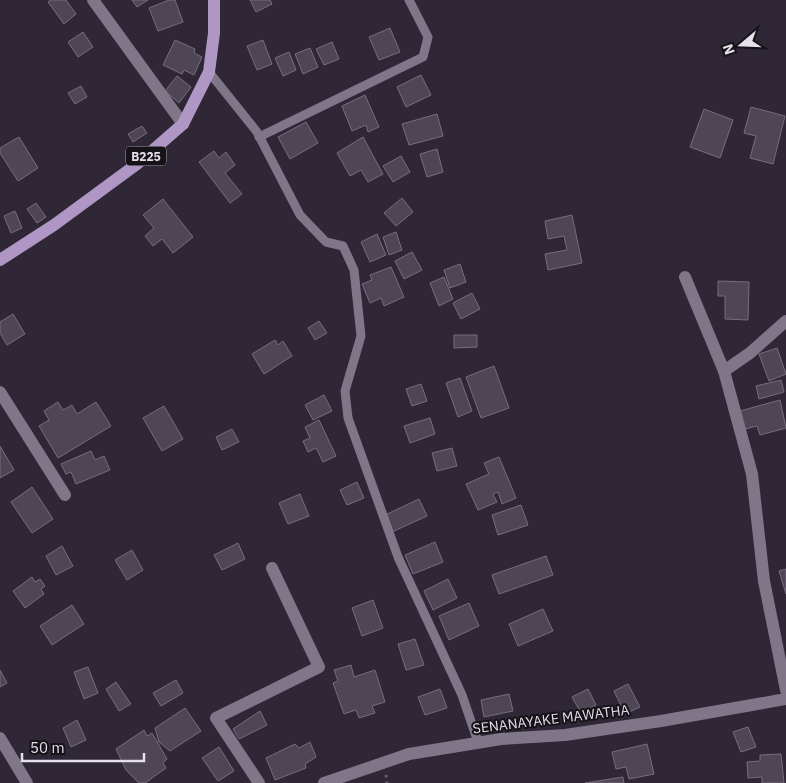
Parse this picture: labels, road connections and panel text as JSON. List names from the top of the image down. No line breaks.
{"streets":{"main road":["B225"],"street":["SENANAYAKE MAWATHA"]},"scale_bar":"50 m","north":"left"}
